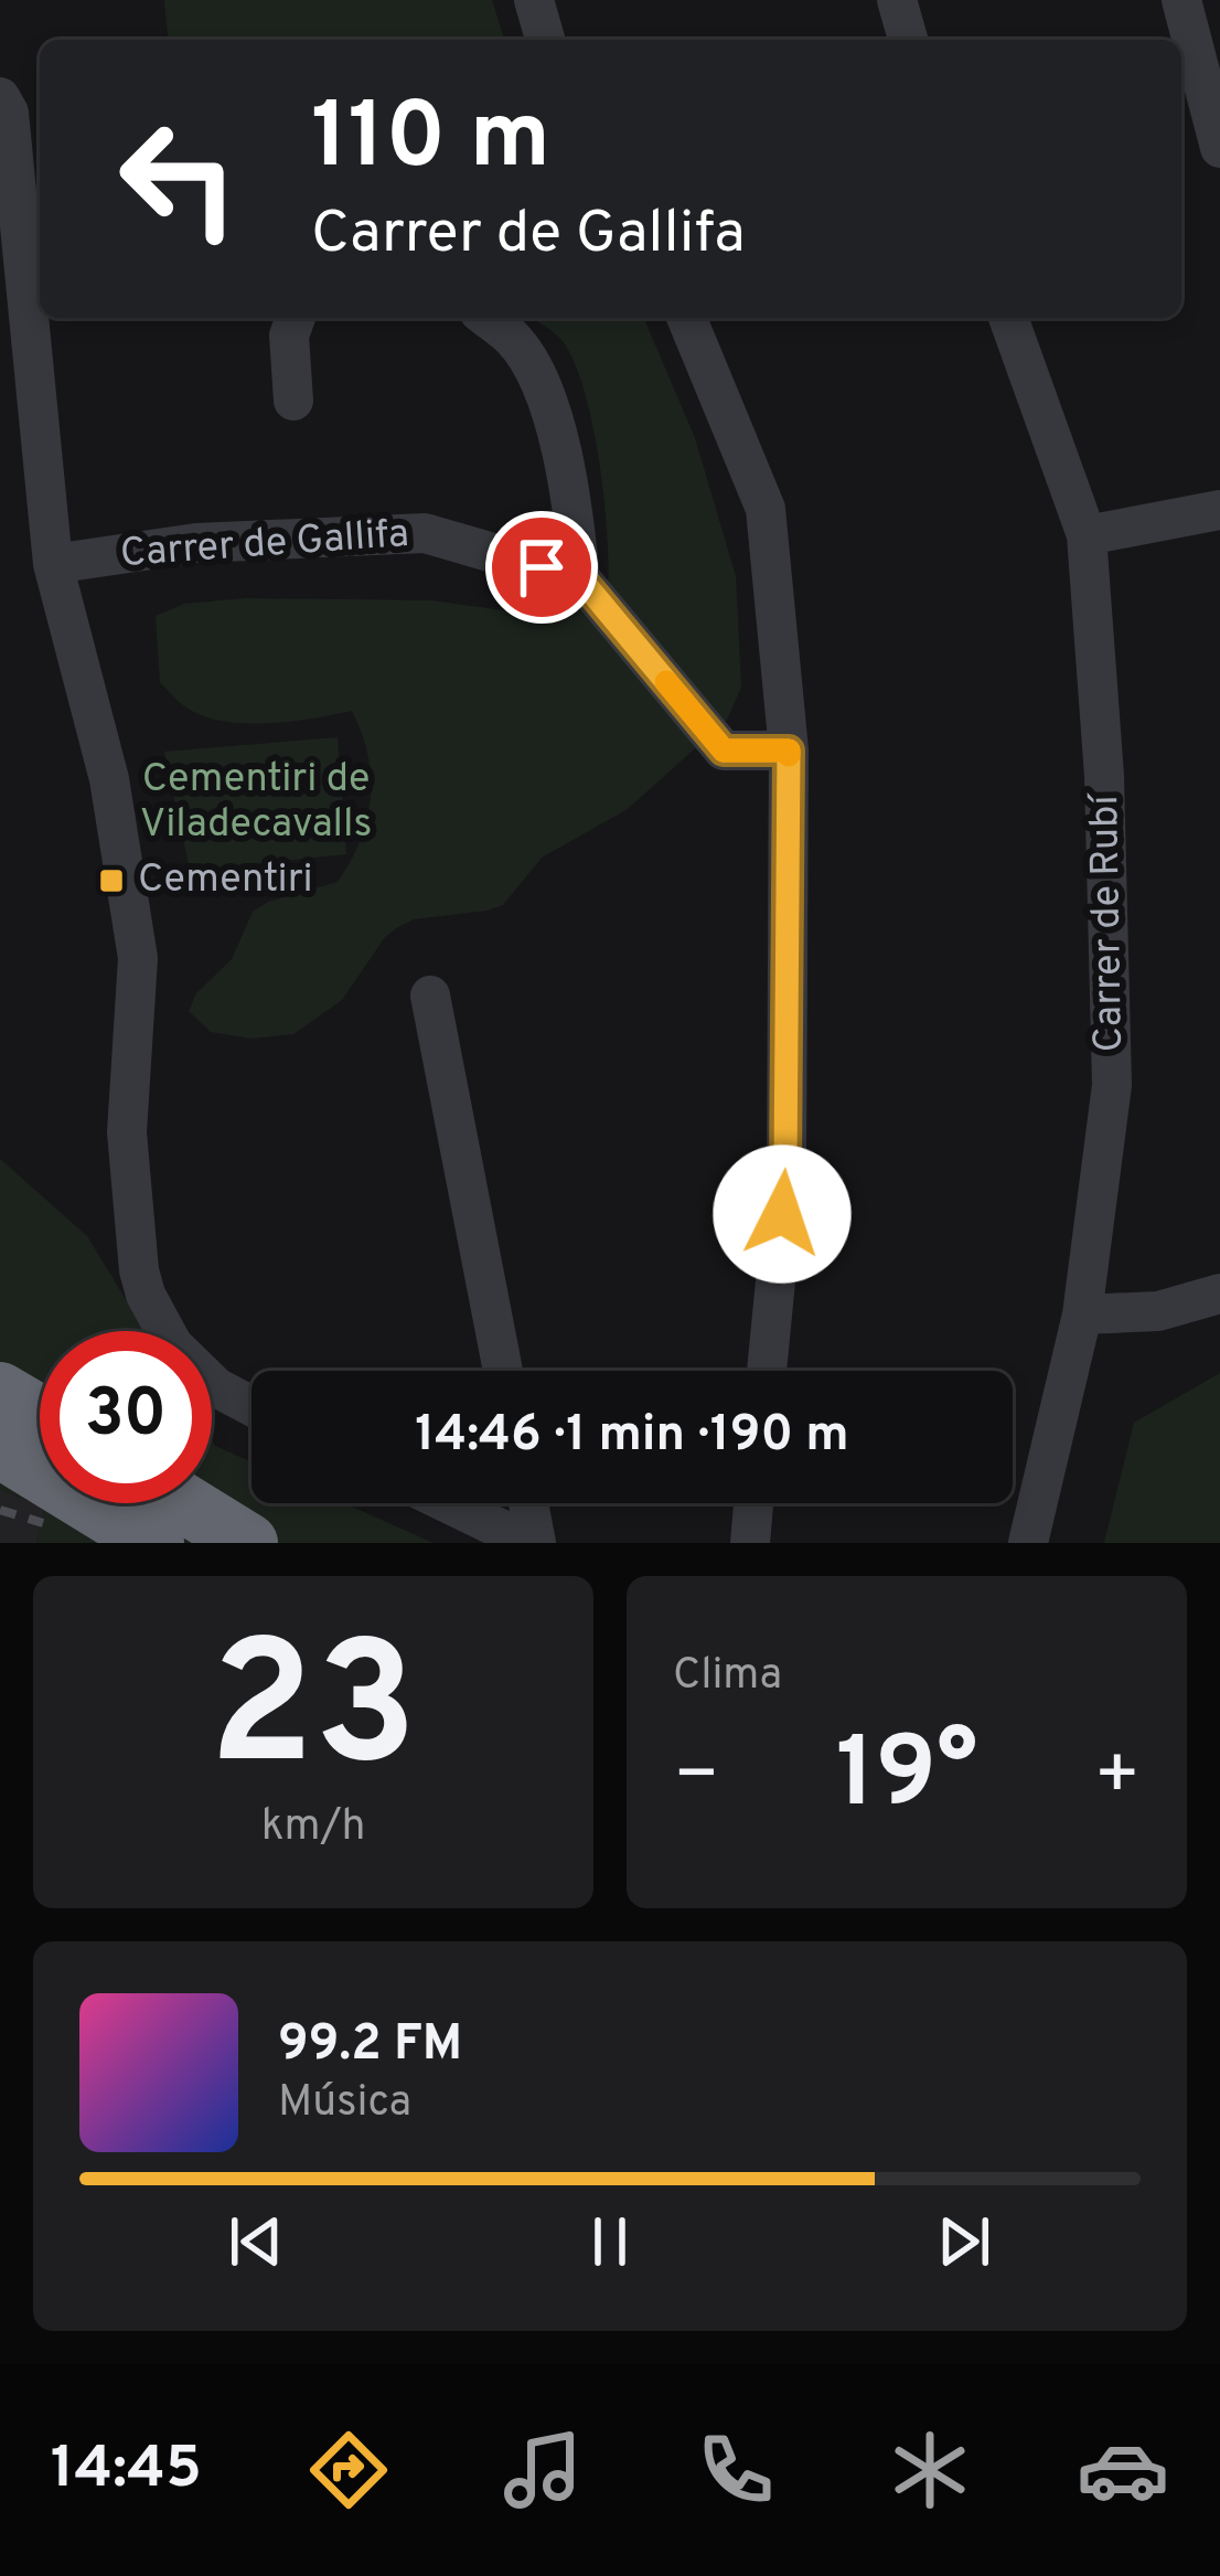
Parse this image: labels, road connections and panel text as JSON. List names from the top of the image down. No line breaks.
{"streets":{"street":["Carrer de Gallifa","Carrer de Rubí"]},"parks":["Cementiri de Viladecavalls"],"places":{"transit":["Cementiri"]},"page":{"turn":["110 m","Carrer de Gallifa"],"limit":"30","trip":"14:46 · 1 min · 190 m","tile":[["23","km/h"],"Clima"],"heat":["−","19°","+"],"song":["99.2 FM","Música"],"tabs":"14:45"}}
